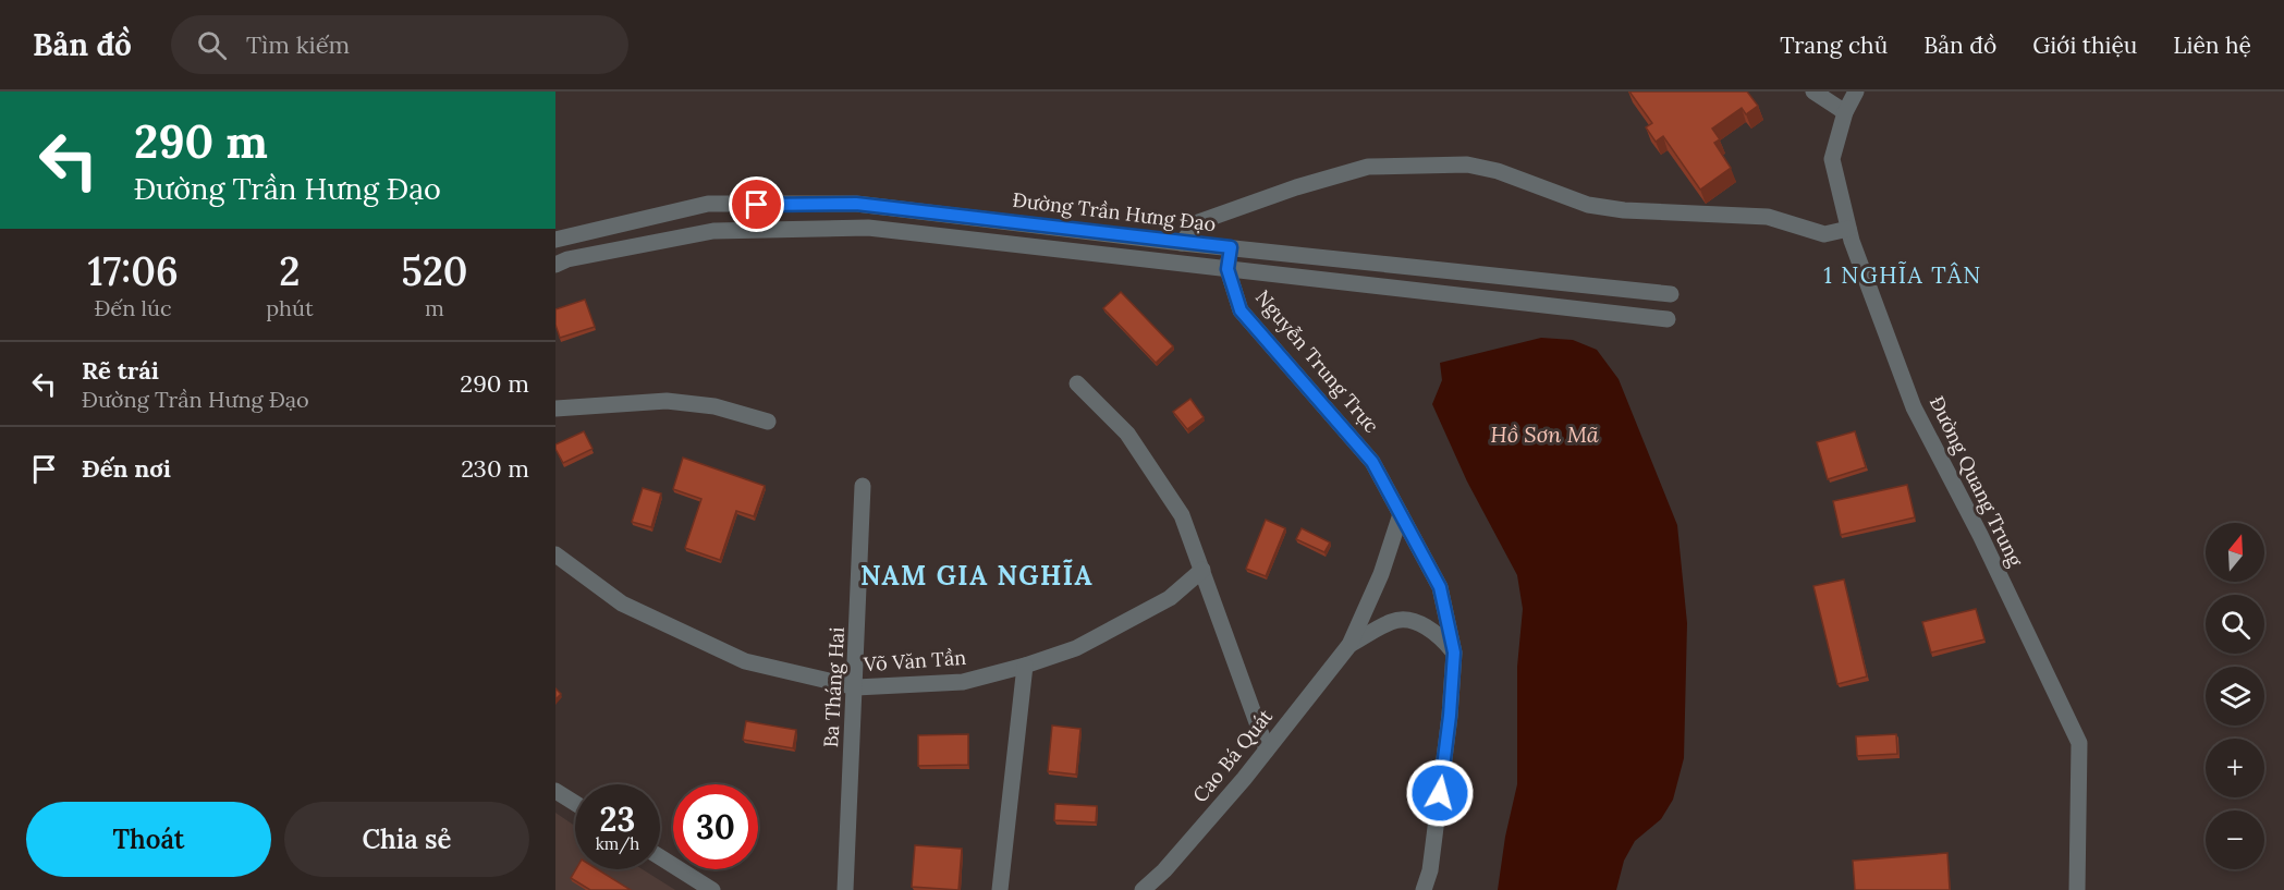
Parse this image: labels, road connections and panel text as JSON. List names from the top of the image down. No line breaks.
{"streets":{"street":["Đường Trần Hưng Đạo","Nguyễn Trung Trực","Đường Quang Trung","Võ Văn Tần","Ba Tháng Hai","Cao Bá Quát"]},"crossings":[["Nguyễn Trung Trực","Cao Bá Quát"],["Võ Văn Tần","Ba Tháng Hai"]],"districts":["1 NGHĨA TÂN","NAM GIA NGHĨA"],"water":["Hồ Sơn Mã"],"north":"top","page":{"header":"Bản đồ","search":"Tìm kiếm","nav":["Trang chủ","Bản đồ","Giới thiệu","Liên hệ"],"turn":["290 m","Đường Trần Hưng Đạo"],"eta":["17:06","Đến lúc","2","phút","520","m"],"list":[{"name":"Rẽ trái","note":"Đường Trần Hưng Đạo","value":"290 m"},{"name":"Đến nơi","value":"230 m"}],"map_buttons":["+","−"],"speed":"23 km/h","limit":"30","buttons":["Thoát","Chia sẻ"]}}
